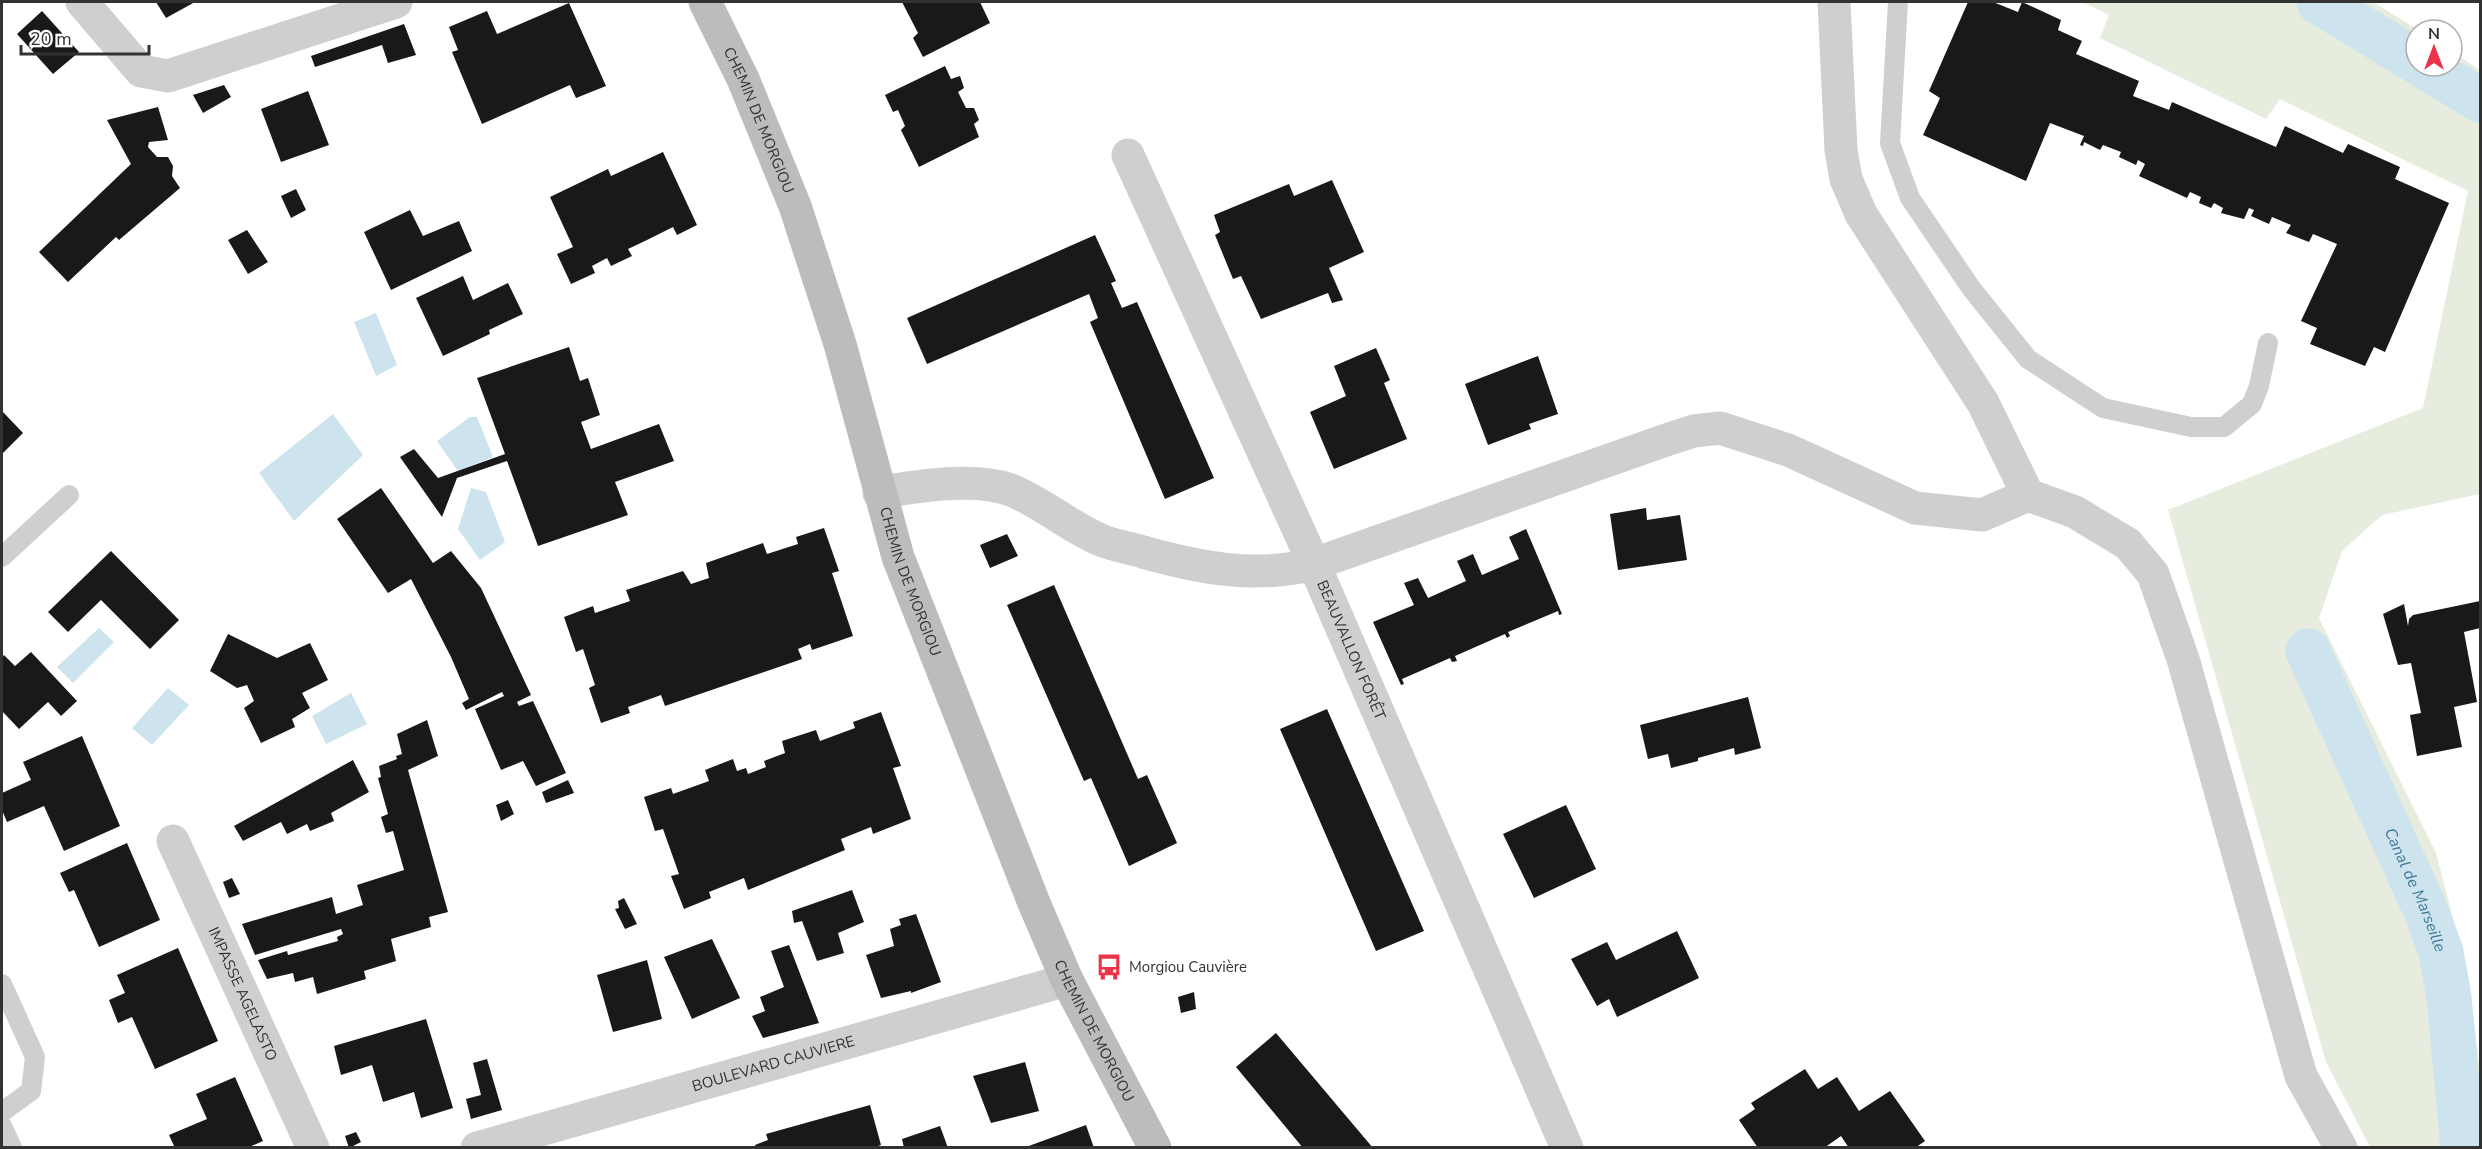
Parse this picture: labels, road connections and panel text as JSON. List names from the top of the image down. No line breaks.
{"streets":{"street":["CHEMIN DE MORGIOU","BEAUVALLON FORÊT","IMPASSE AGELASTO","BOULEVARD CAUVIERE"]},"crossings":[["CHEMIN DE MORGIOU","BOULEVARD CAUVIERE"]],"water":["Canal de Marseille"],"places":{"bus stop":["Morgiou Cauvière"]},"scale_bar":"20 m","north":"top"}
